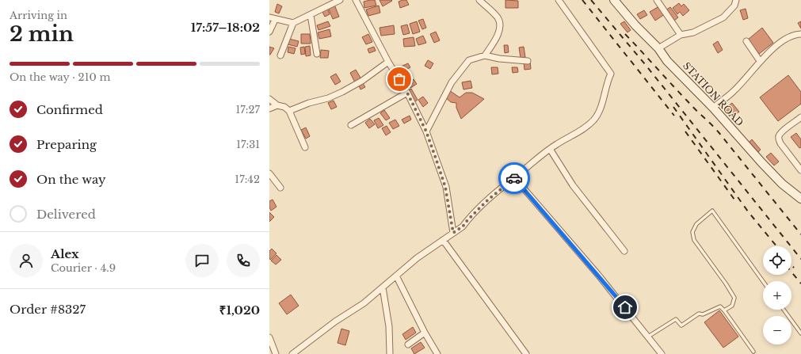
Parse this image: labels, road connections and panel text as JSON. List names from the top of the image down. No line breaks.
{"streets":{"street":["STATION ROAD"]},"page":{"heading":["2 min","Arriving in","17:57–18:02"],"panel":["Alex","Courier · 4.9","Order #8327","₹1,020"],"bar":"On the way · 210 m","list":[["Confirmed","17:27"],["Preparing","17:31"],["On the way","17:42"],"Delivered"],"map_buttons":["+","−"]}}
